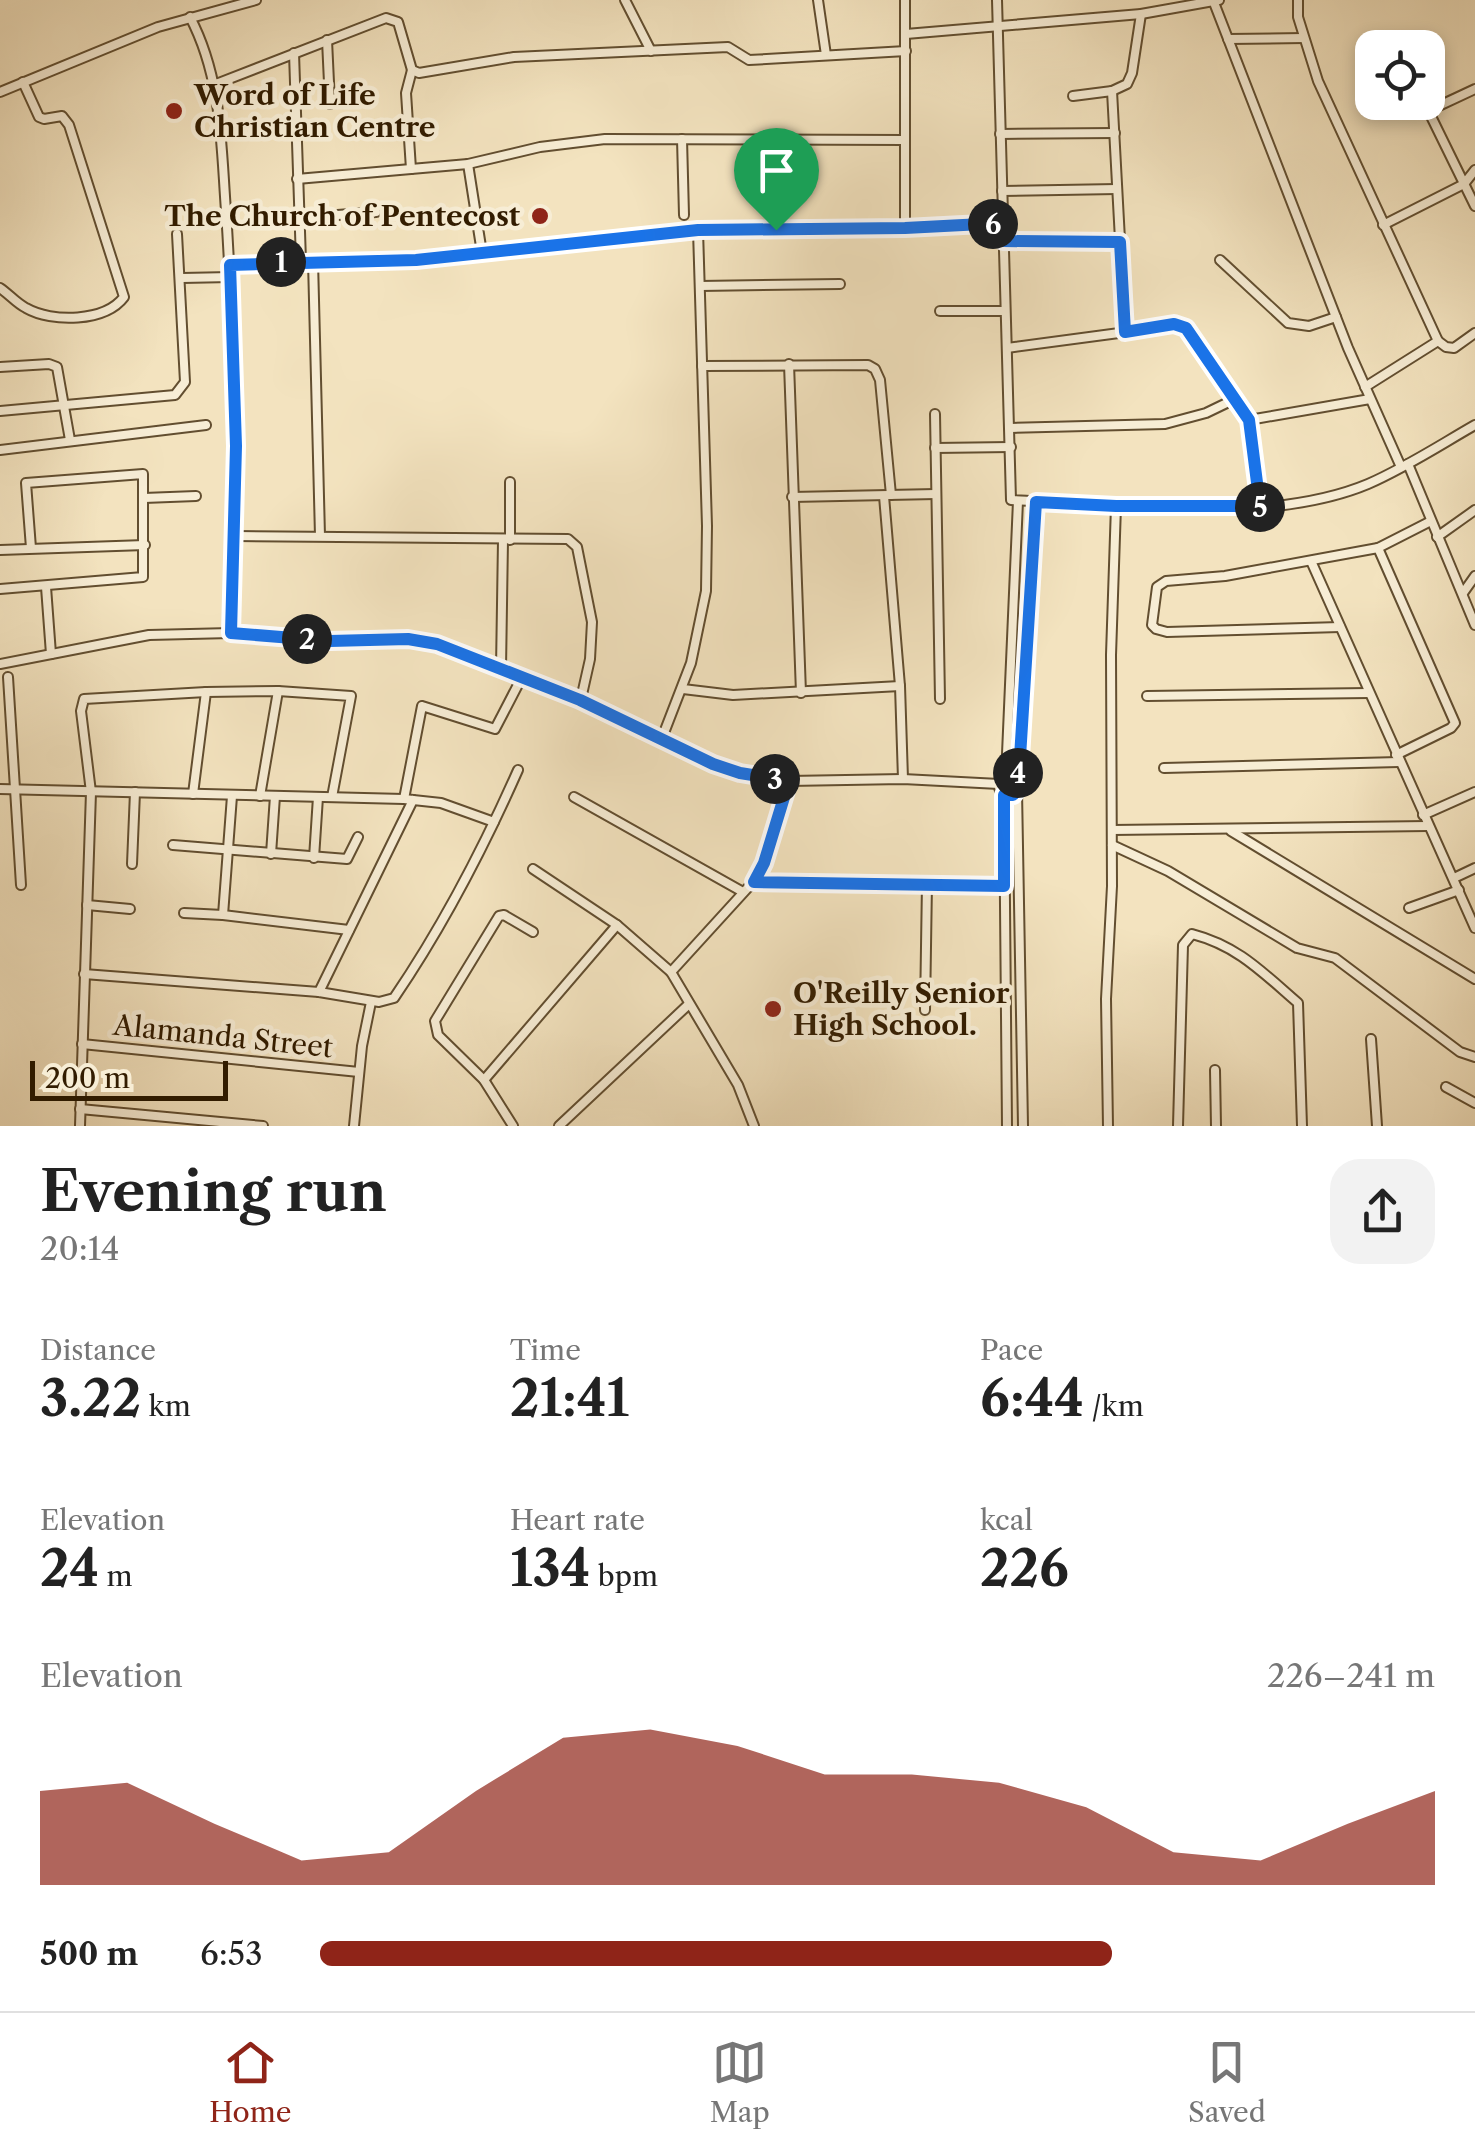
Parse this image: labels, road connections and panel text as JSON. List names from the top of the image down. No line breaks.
{"streets":{"street":["Alamanda Street"]},"places":["Word of Life Christian Centre","The Church of Pentecost","O'Reilly Senior High School."],"scale_bar":"200 m","page":{"pins":["6","1","5","2","4","3"],"scale":"200 m","heading":["Evening run","20:14"],"stats":[["Distance","3.22 km"],["Time","21:41"],["Pace","6:44 /km"],["Elevation","24 m"],["Heart rate","134 bpm"],["kcal","226"]],"chart":["Elevation","226–241 m"],"list":[{"name":"500 m","note":"6:53"}],"tabs":["Home","Map","Saved"]}}
